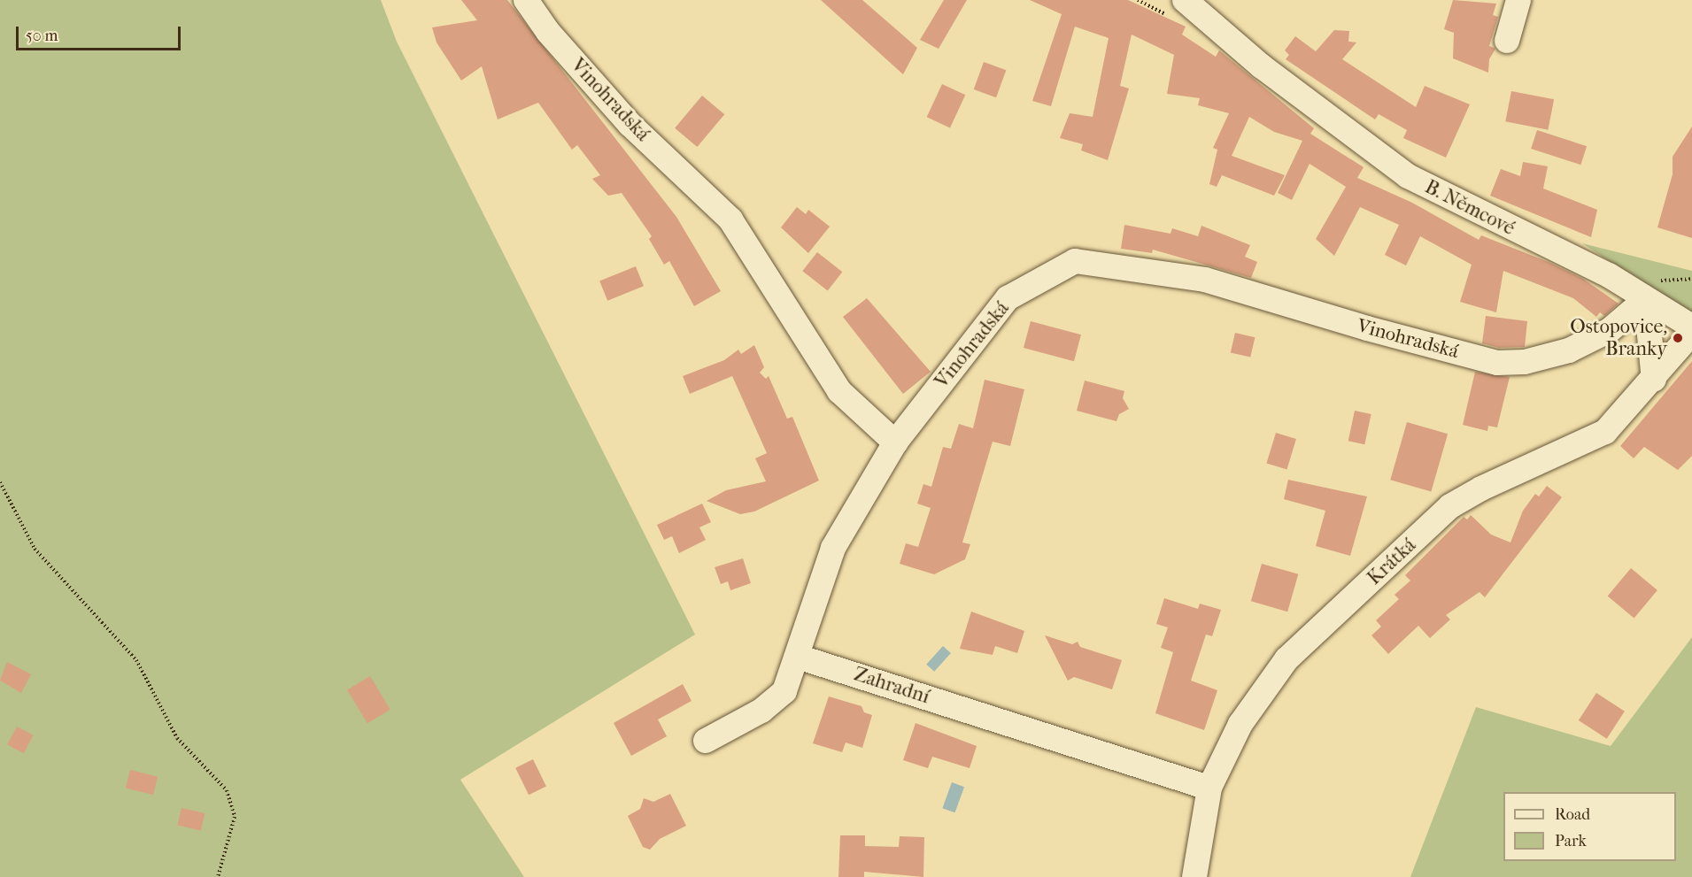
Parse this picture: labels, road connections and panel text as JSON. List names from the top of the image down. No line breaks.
{"streets":{"street":["Vinohradská","B. Němcové","Krátká","Zahradní"]},"crossings":[["Vinohradská","B. Němcové"],["Krátká","Zahradní"]],"places":["Ostopovice, Branky"],"legend":["Road","Park"],"scale_bar":"50 m"}
